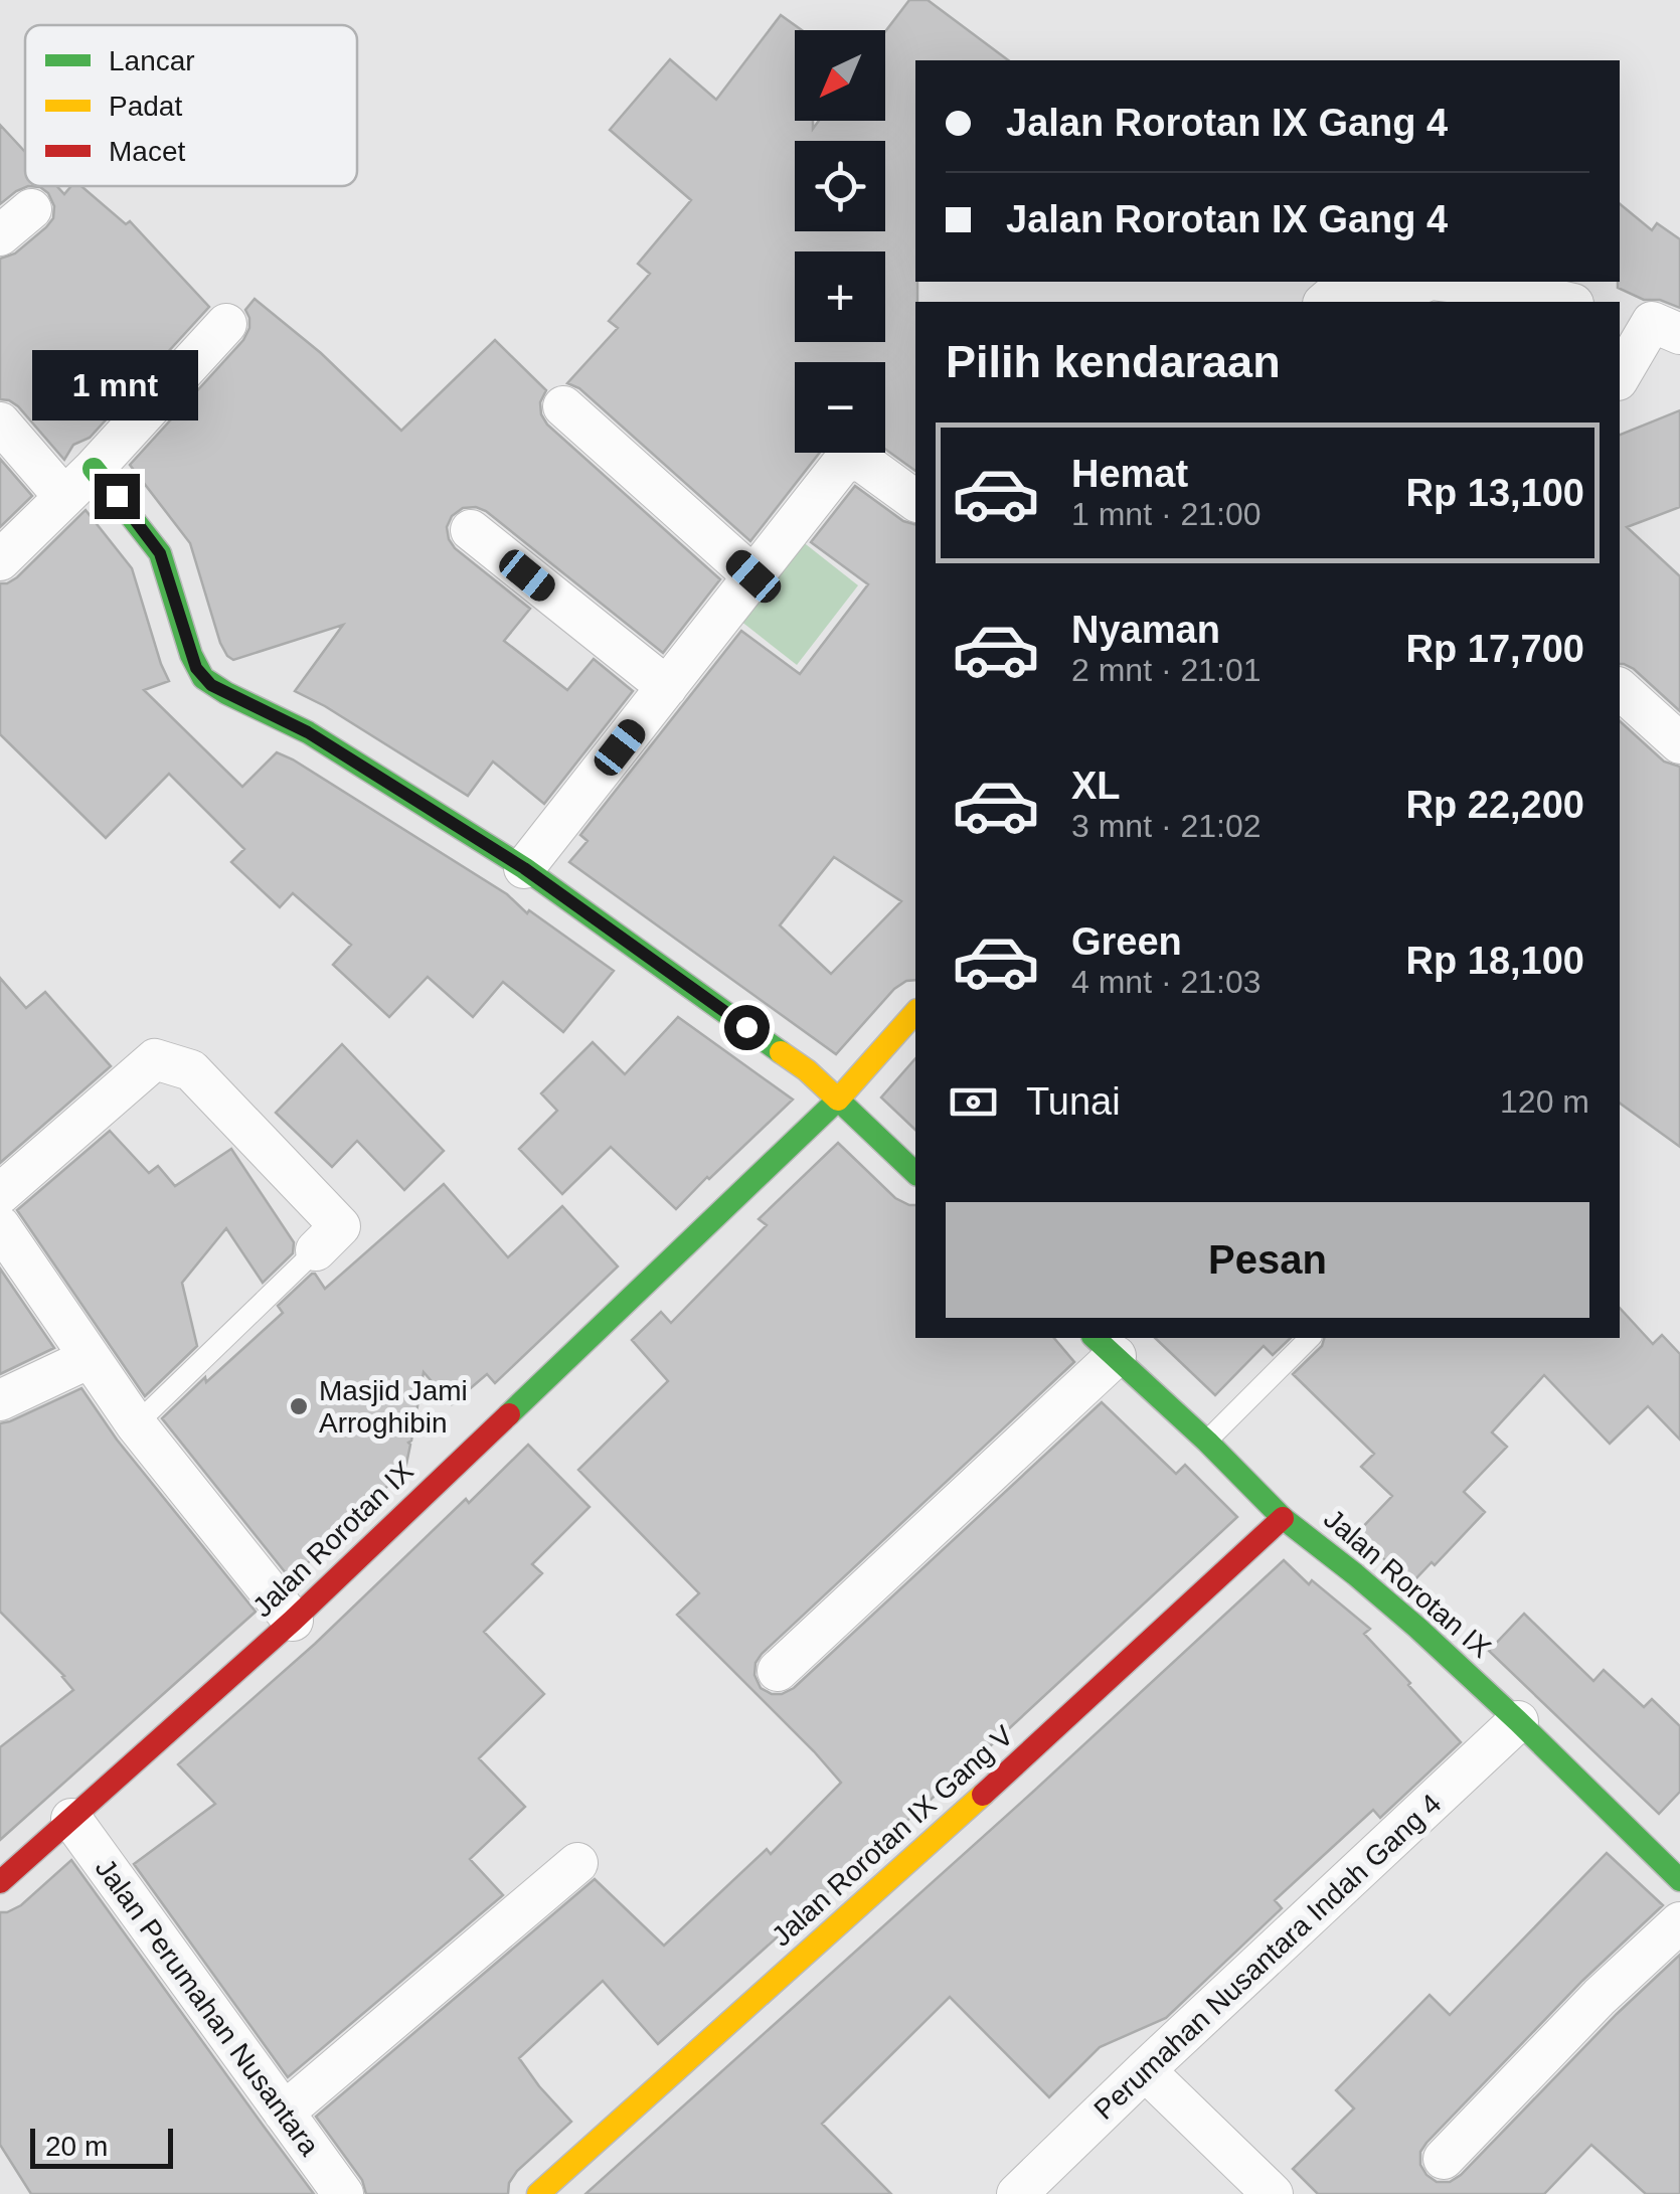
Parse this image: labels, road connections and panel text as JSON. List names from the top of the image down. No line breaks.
{"streets":{"street":["Jalan Rorotan IX","Jalan Rorotan IX Gang V","Perumahan Nusantara Indah Gang 4","Jalan Perumahan Nusantara"]},"crossings":[["Jalan Rorotan IX","Jalan Rorotan IX Gang V"],["Jalan Rorotan IX","Perumahan Nusantara Indah Gang 4"],["Jalan Rorotan IX","Jalan Perumahan Nusantara"]],"places":["Masjid Jami Arroghibin"],"legend":["Lancar","Padat","Macet"],"scale_bar":"20 m","north":"bottom left","page":{"map_buttons":["+","−"],"banner":["Jalan Rorotan IX Gang 4","Jalan Rorotan IX Gang 4"],"heading":"Pilih kendaraan","bubble":"1 mnt","list":[{"name":"Hemat","note":"1 mnt · 21:00","value":"Rp 13,100"},{"name":"Nyaman","note":"2 mnt · 21:01","value":"Rp 17,700"},{"name":"XL","note":"3 mnt · 21:02","value":"Rp 22,200"},{"name":"Green","note":"4 mnt · 21:03","value":"Rp 18,100"}],"pay":["Tunai","120 m"],"buttons":"Pesan","scale":"20 m"}}
